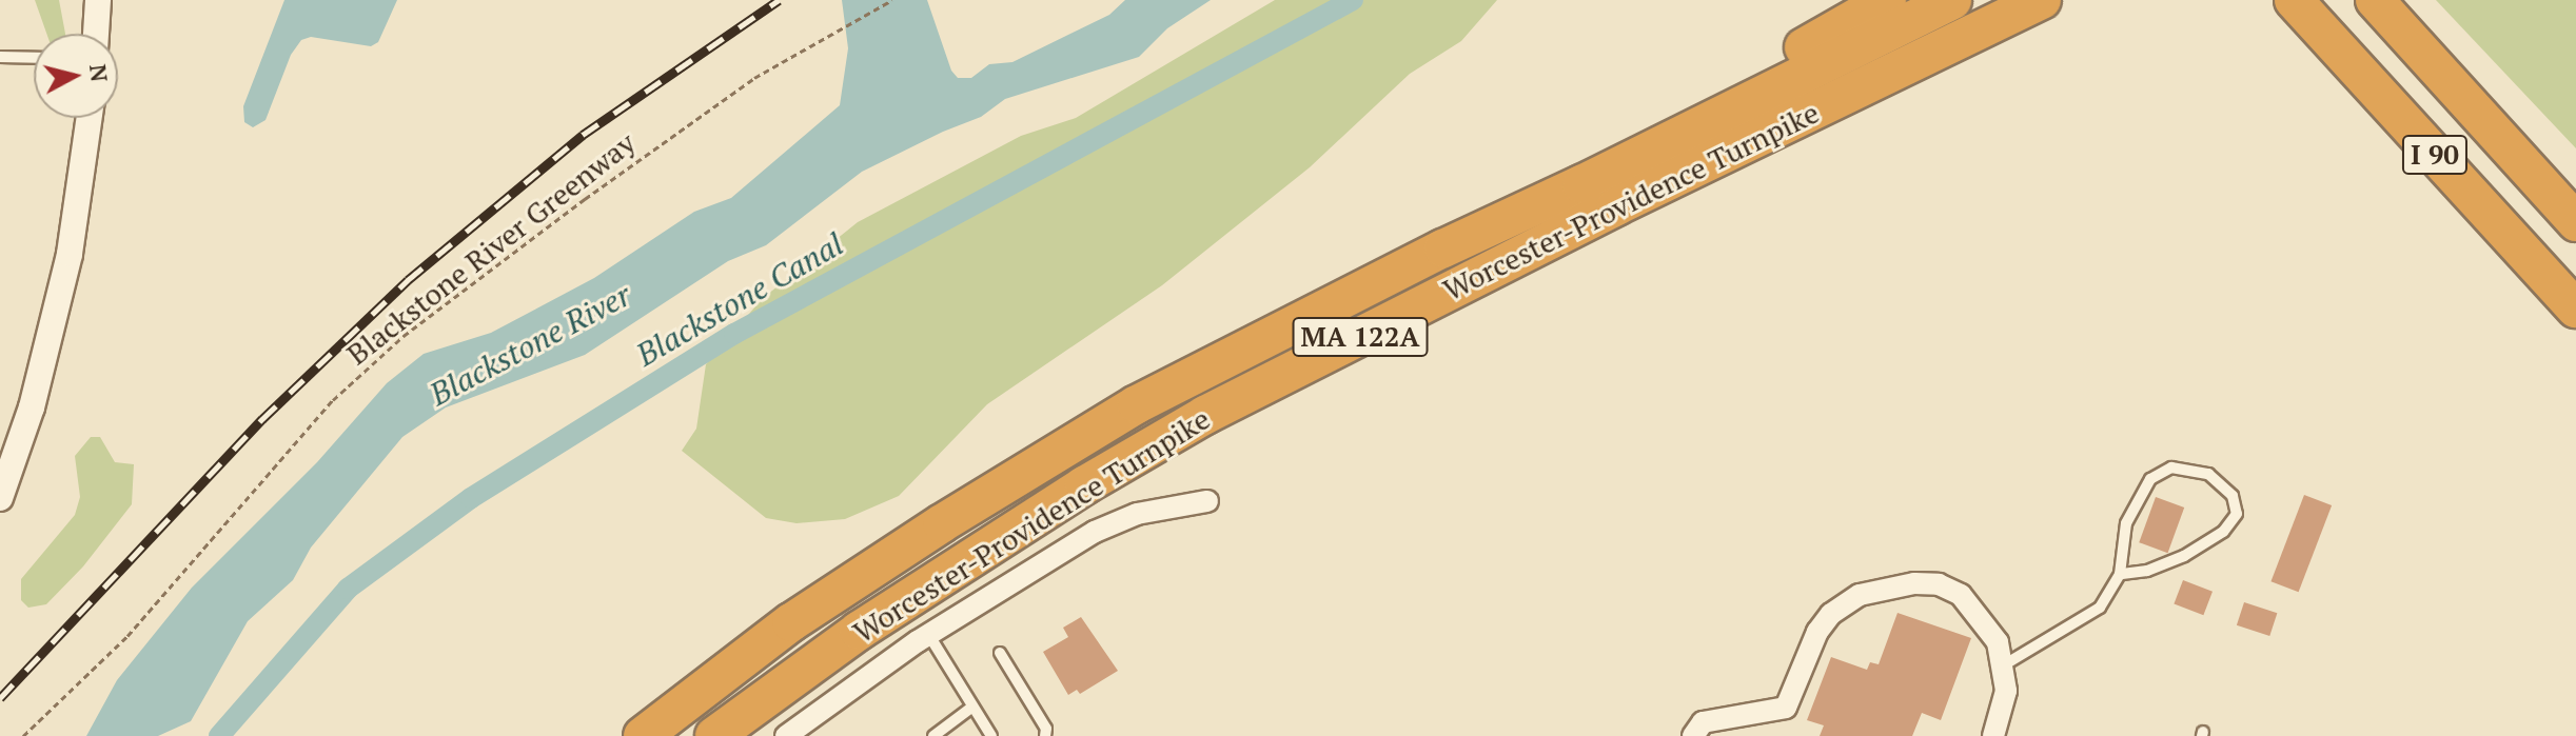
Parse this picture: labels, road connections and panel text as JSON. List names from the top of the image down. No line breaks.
{"streets":{"highway":["I 90","Worcester-Providence Turnpike","MA 122A"],"path":["Blackstone River Greenway"]},"water":["Blackstone Canal","Blackstone River"],"north":"right"}
